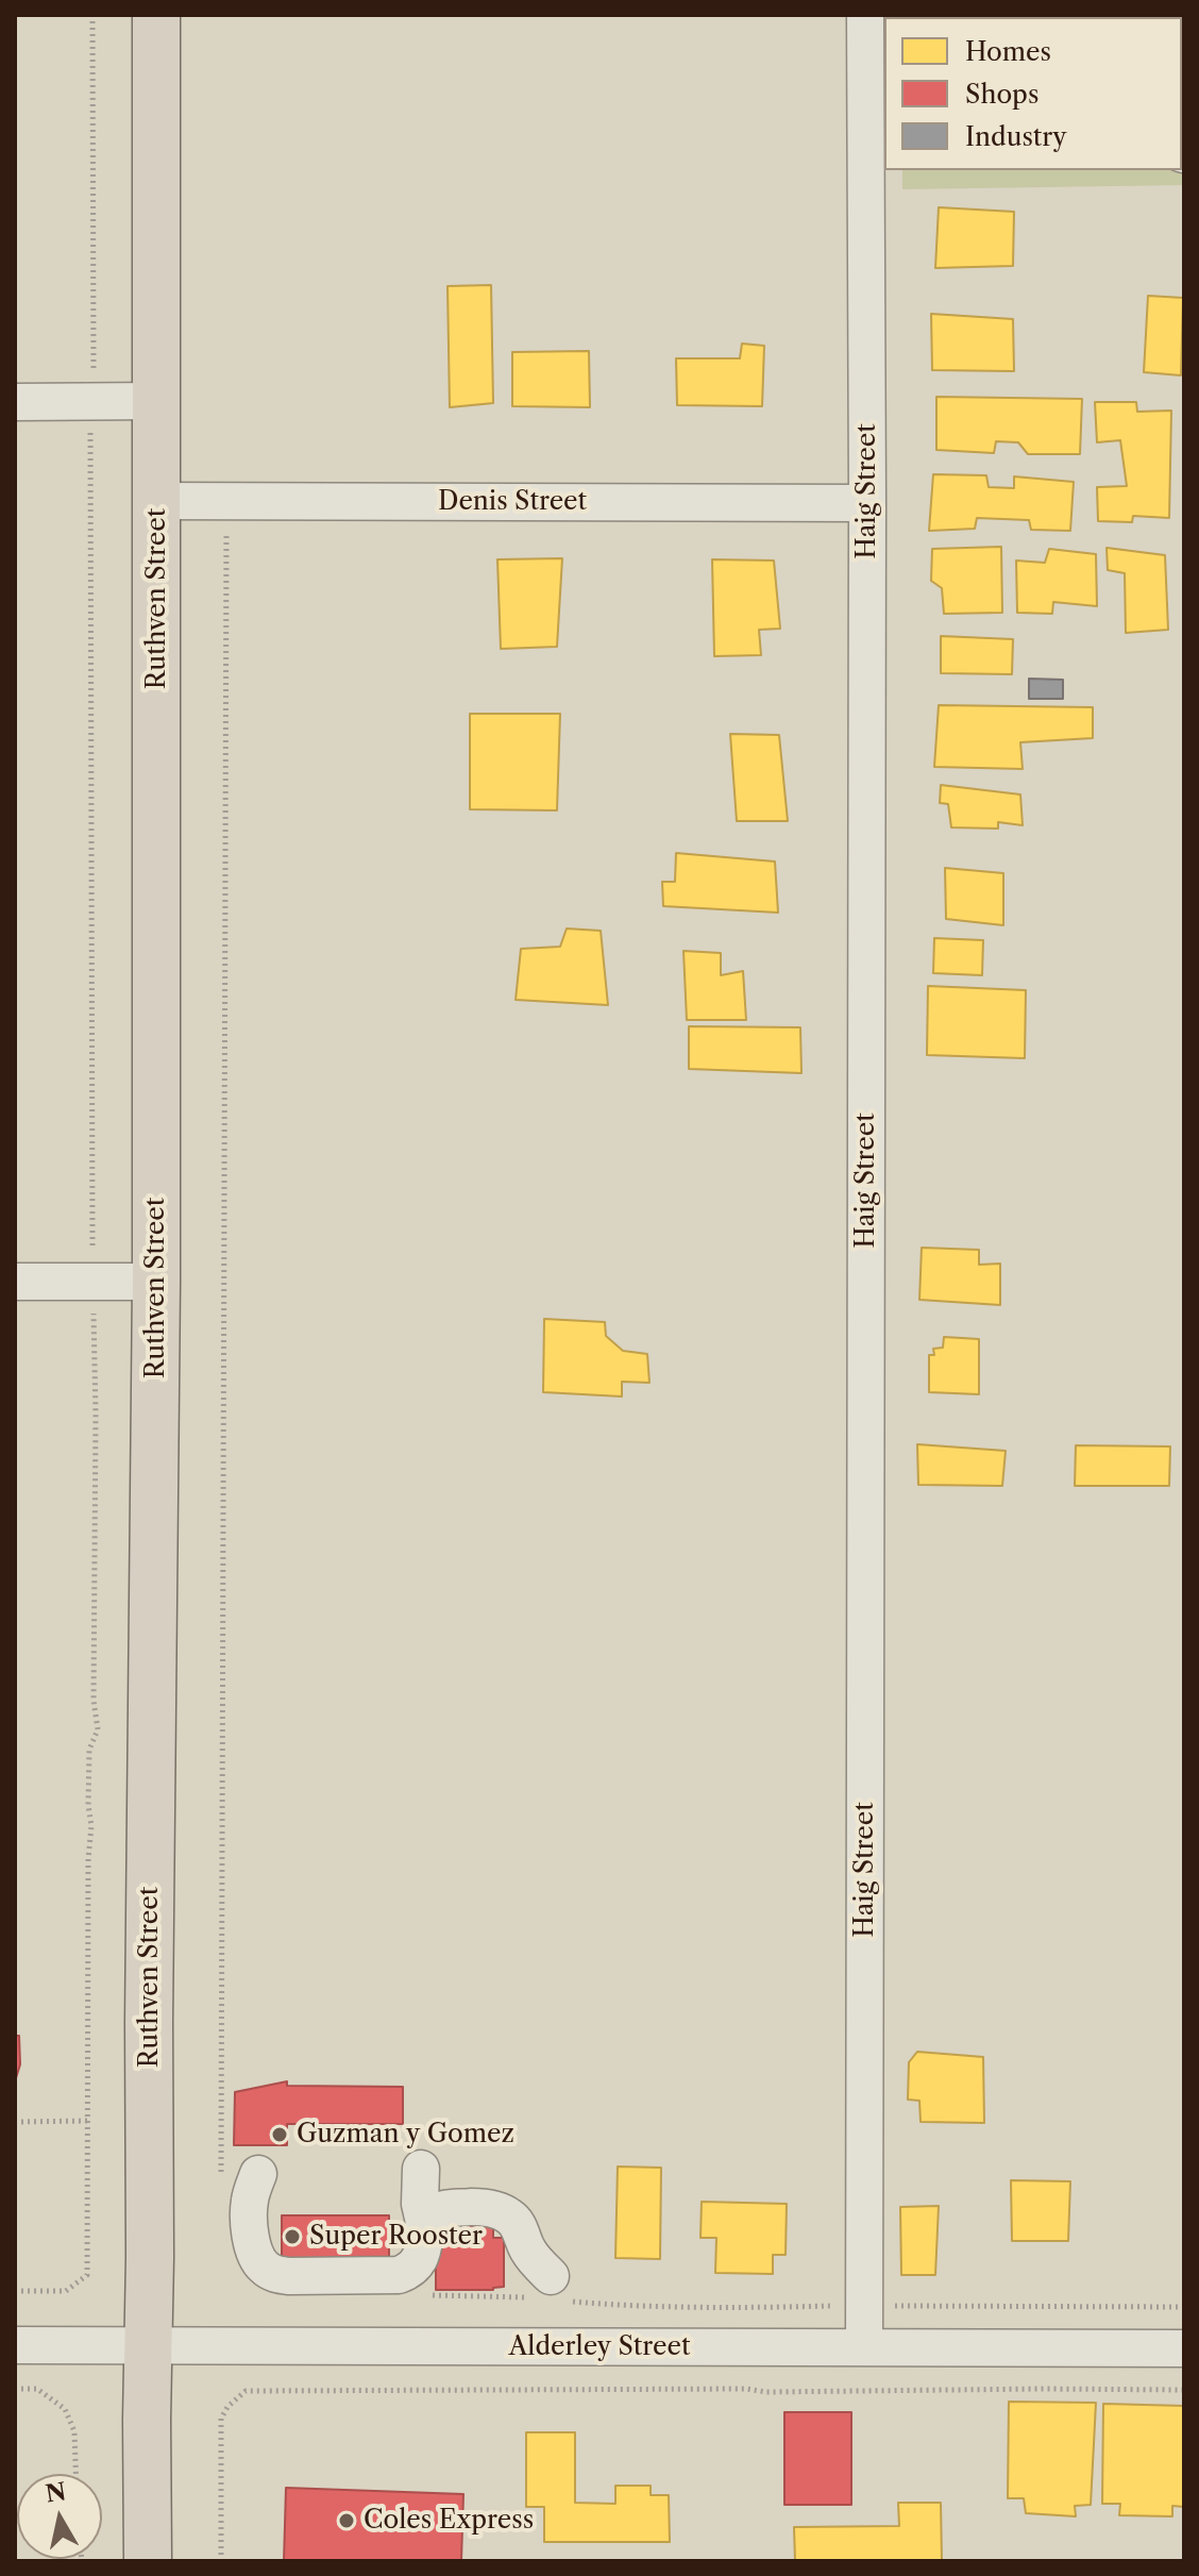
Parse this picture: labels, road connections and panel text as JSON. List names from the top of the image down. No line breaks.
{"streets":{"highway":["Ruthven Street"],"street":["Haig Street","Denis Street","Alderley Street"]},"crossings":[["Haig Street","Denis Street"],["Haig Street","Alderley Street"],["Denis Street","Ruthven Street"],["Ruthven Street","Alderley Street"]],"places":["Guzman y Gomez","Super Rooster","Coles Express"],"legend":["Homes","Shops","Industry"],"north":"top"}
